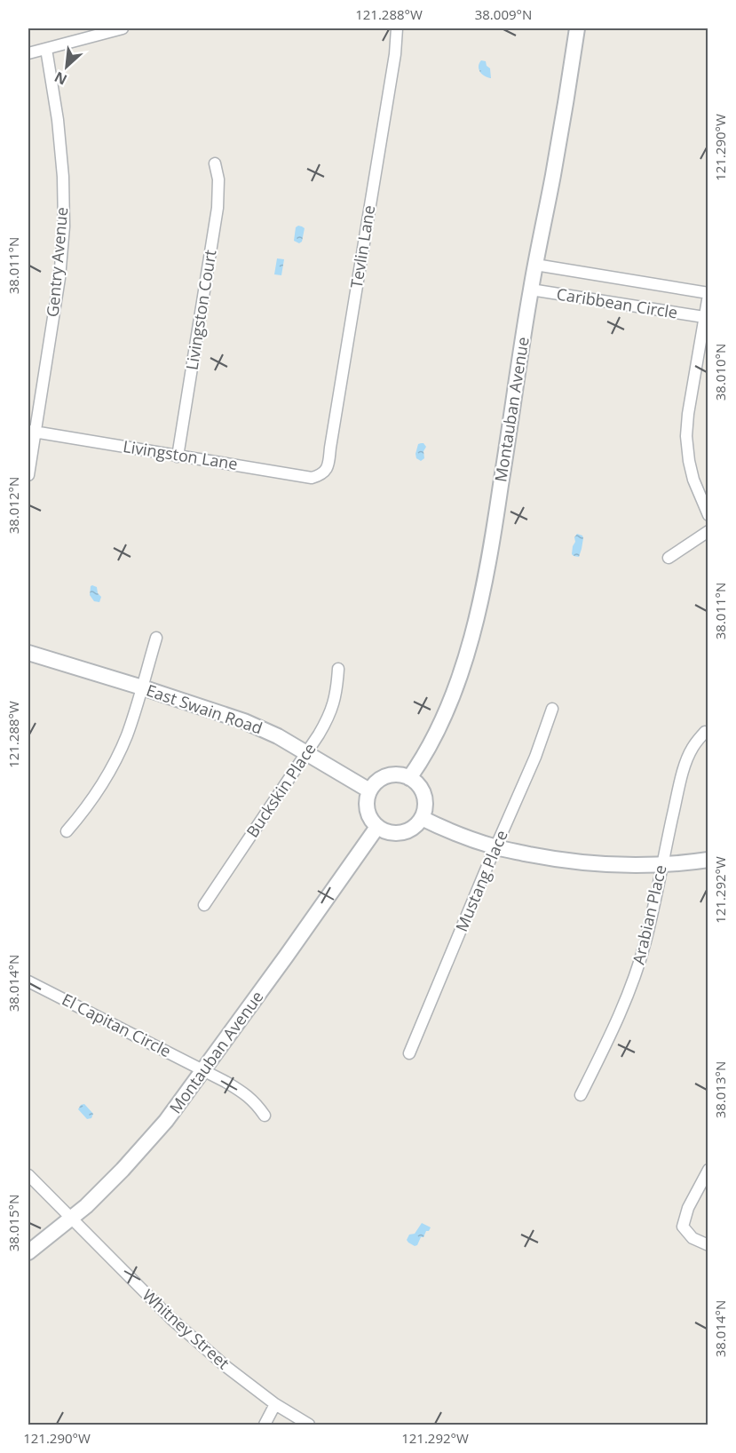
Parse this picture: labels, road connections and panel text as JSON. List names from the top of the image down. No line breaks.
{"streets":{"street":["Tevlin Lane","Gentry Avenue","Caribbean Circle","Livingston Court","Montauban Avenue","Livingston Lane","East Swain Road","Buckskin Place","Mustang Place","Arabian Place","El Capitan Circle","Whitney Street"]},"crossings":[["Tevlin Lane","Livingston Lane"],["Gentry Avenue","Livingston Lane"],["Caribbean Circle","Montauban Avenue"],["Livingston Court","Livingston Lane"],["Montauban Avenue","East Swain Road"],["Montauban Avenue","El Capitan Circle"],["Montauban Avenue","Whitney Street"],["East Swain Road","Buckskin Place"]],"north":"bottom left","coordinates":["121.288°W","38.009°N","121.290°W","38.011°N","38.010°N","38.012°N","121.292°W","38.014°N","38.013°N","38.015°N"]}
